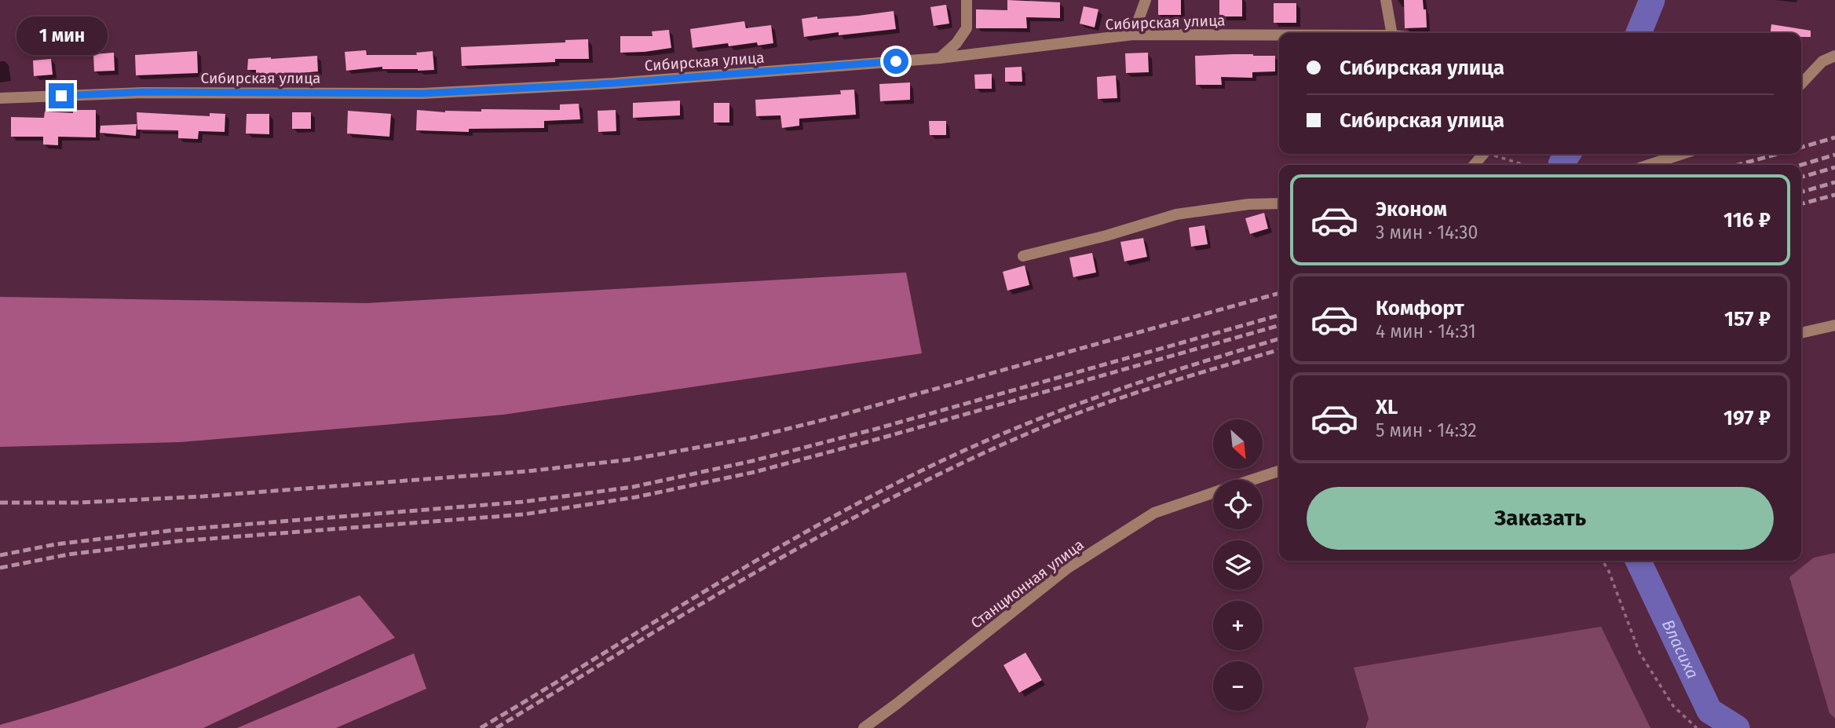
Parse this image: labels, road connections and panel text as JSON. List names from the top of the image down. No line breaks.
{"streets":{"street":["Сибирская улица","Станционная улица"]},"water":["Власиха"],"north":"bottom right","page":{"bubble":"1 мин","banner":["Сибирская улица","Сибирская улица"],"list":[{"name":"Эконом","note":"3 мин · 14:30","value":"116 ₽"},{"name":"Комфорт","note":"4 мин · 14:31","value":"157 ₽"},{"name":"XL","note":"5 мин · 14:32","value":"197 ₽"}],"map_buttons":["+","−"],"buttons":"Заказать"}}
